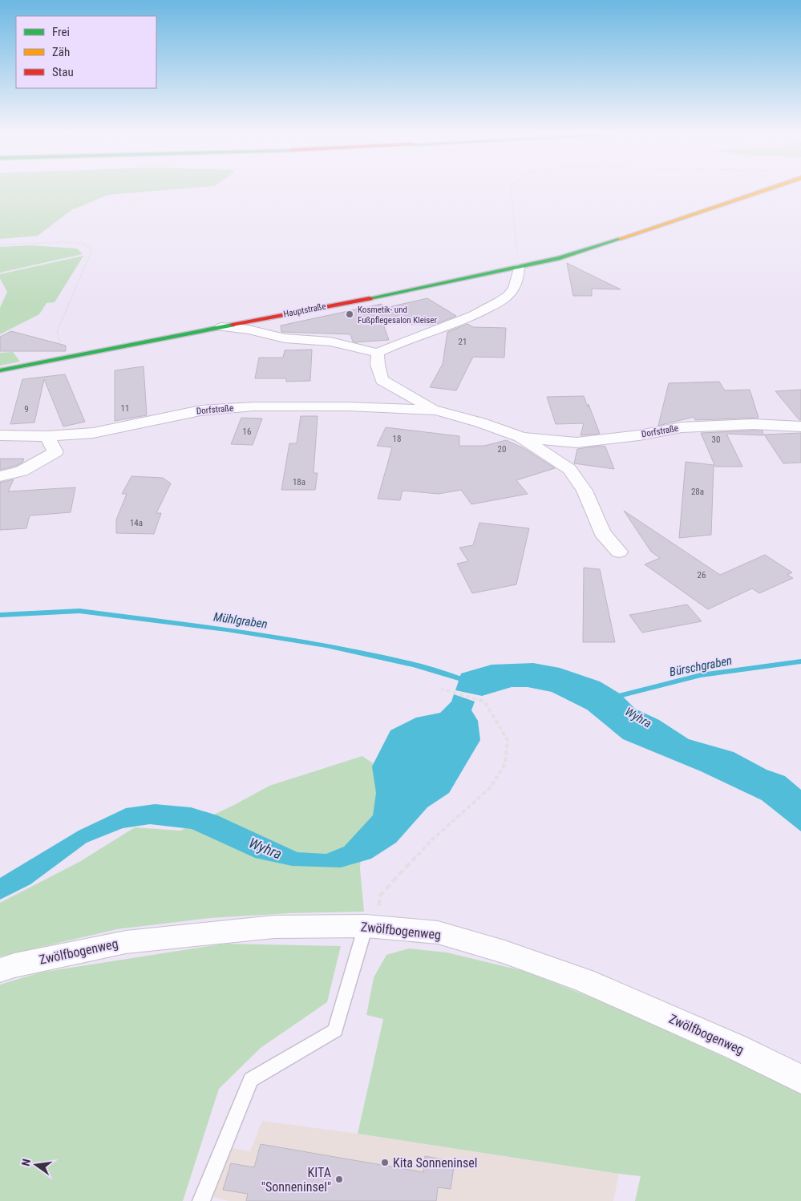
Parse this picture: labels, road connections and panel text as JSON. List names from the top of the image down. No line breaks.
{"streets":{"main road":["Hauptstraße"],"street":["Dorfstraße","Zwölfbogenweg"]},"water":["Mühlgraben","Bürschgraben","Wyhra"],"places":["Kosmetik- und Fußpflegesalon Kleiser","Kita Sonneninsel","KITA \"Sonneninsel\""],"house_numbers":["21","11","9","16","18","30","20","18a","28a","14a","26"],"legend":["Frei","Zäh","Stau"],"north":"left"}
